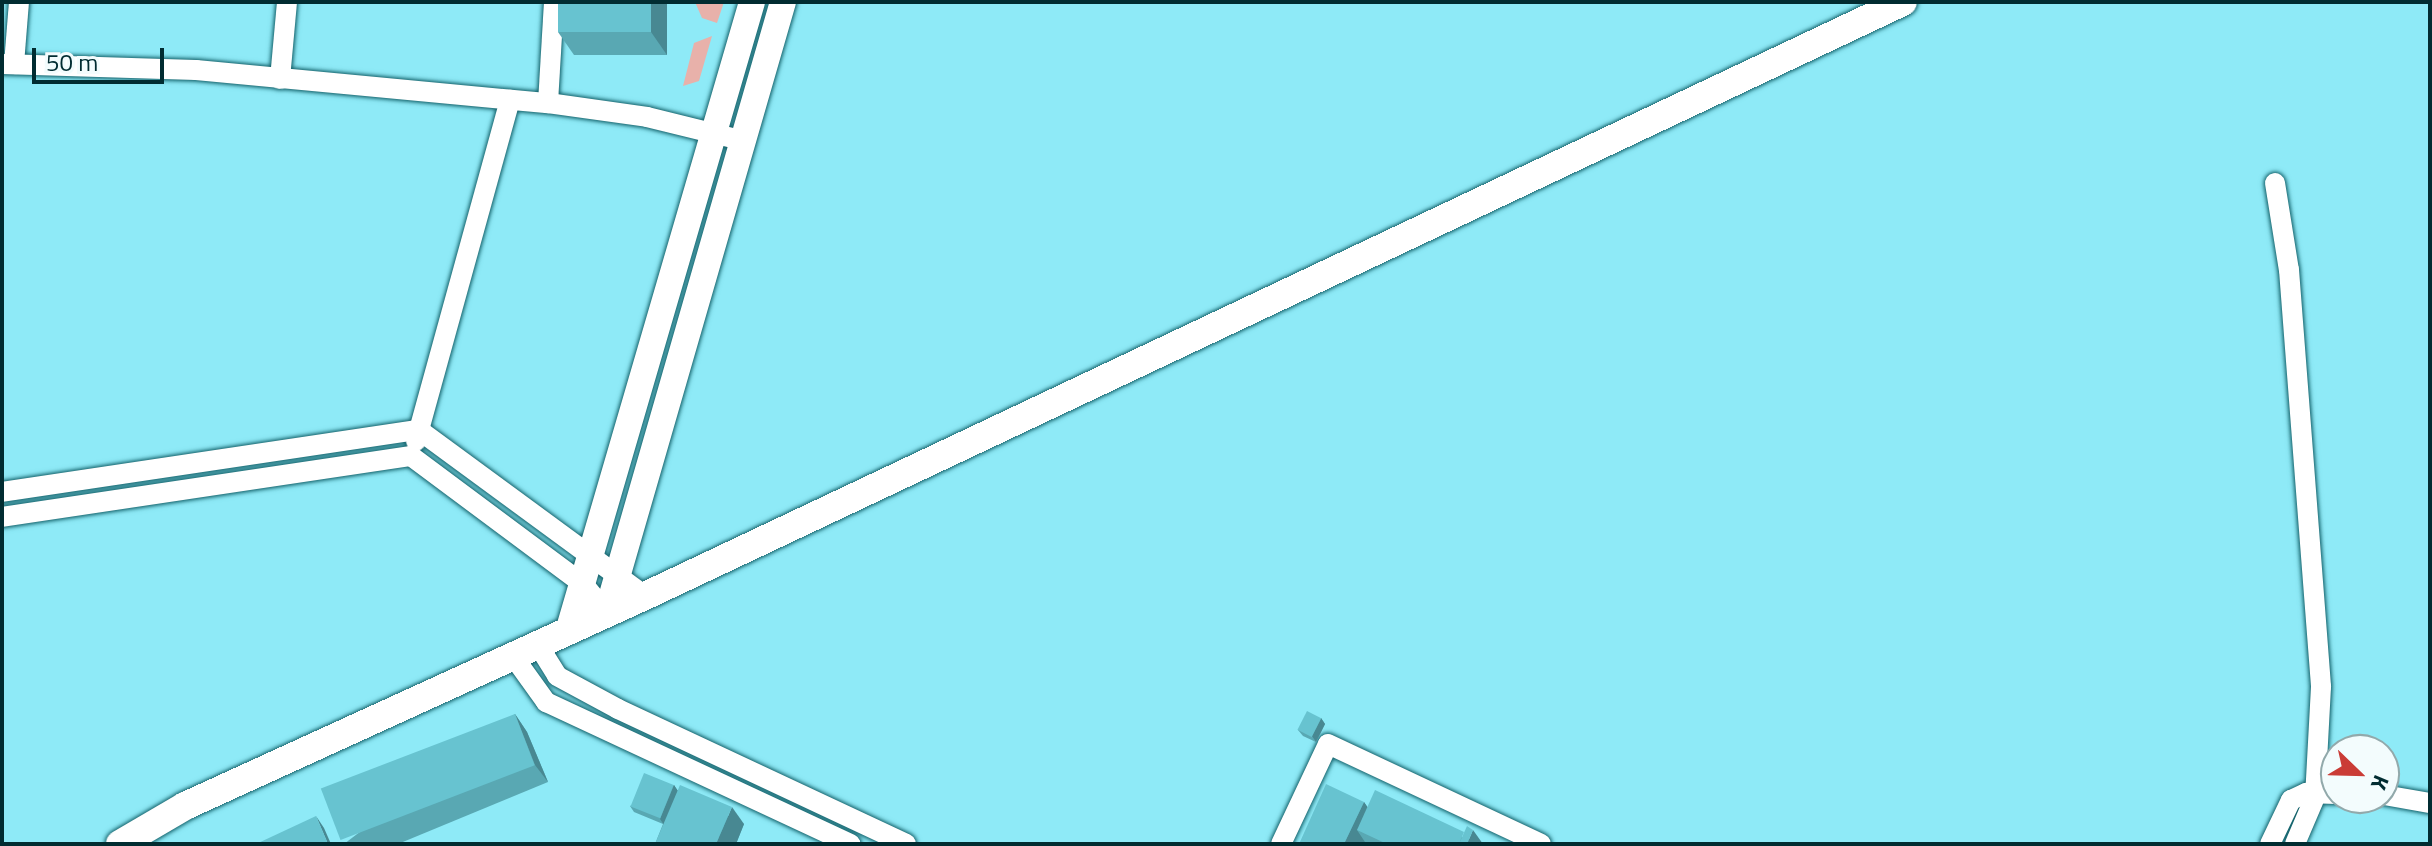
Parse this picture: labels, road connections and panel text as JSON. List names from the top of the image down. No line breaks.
{"scale_bar":"50 m","north":"bottom right"}
